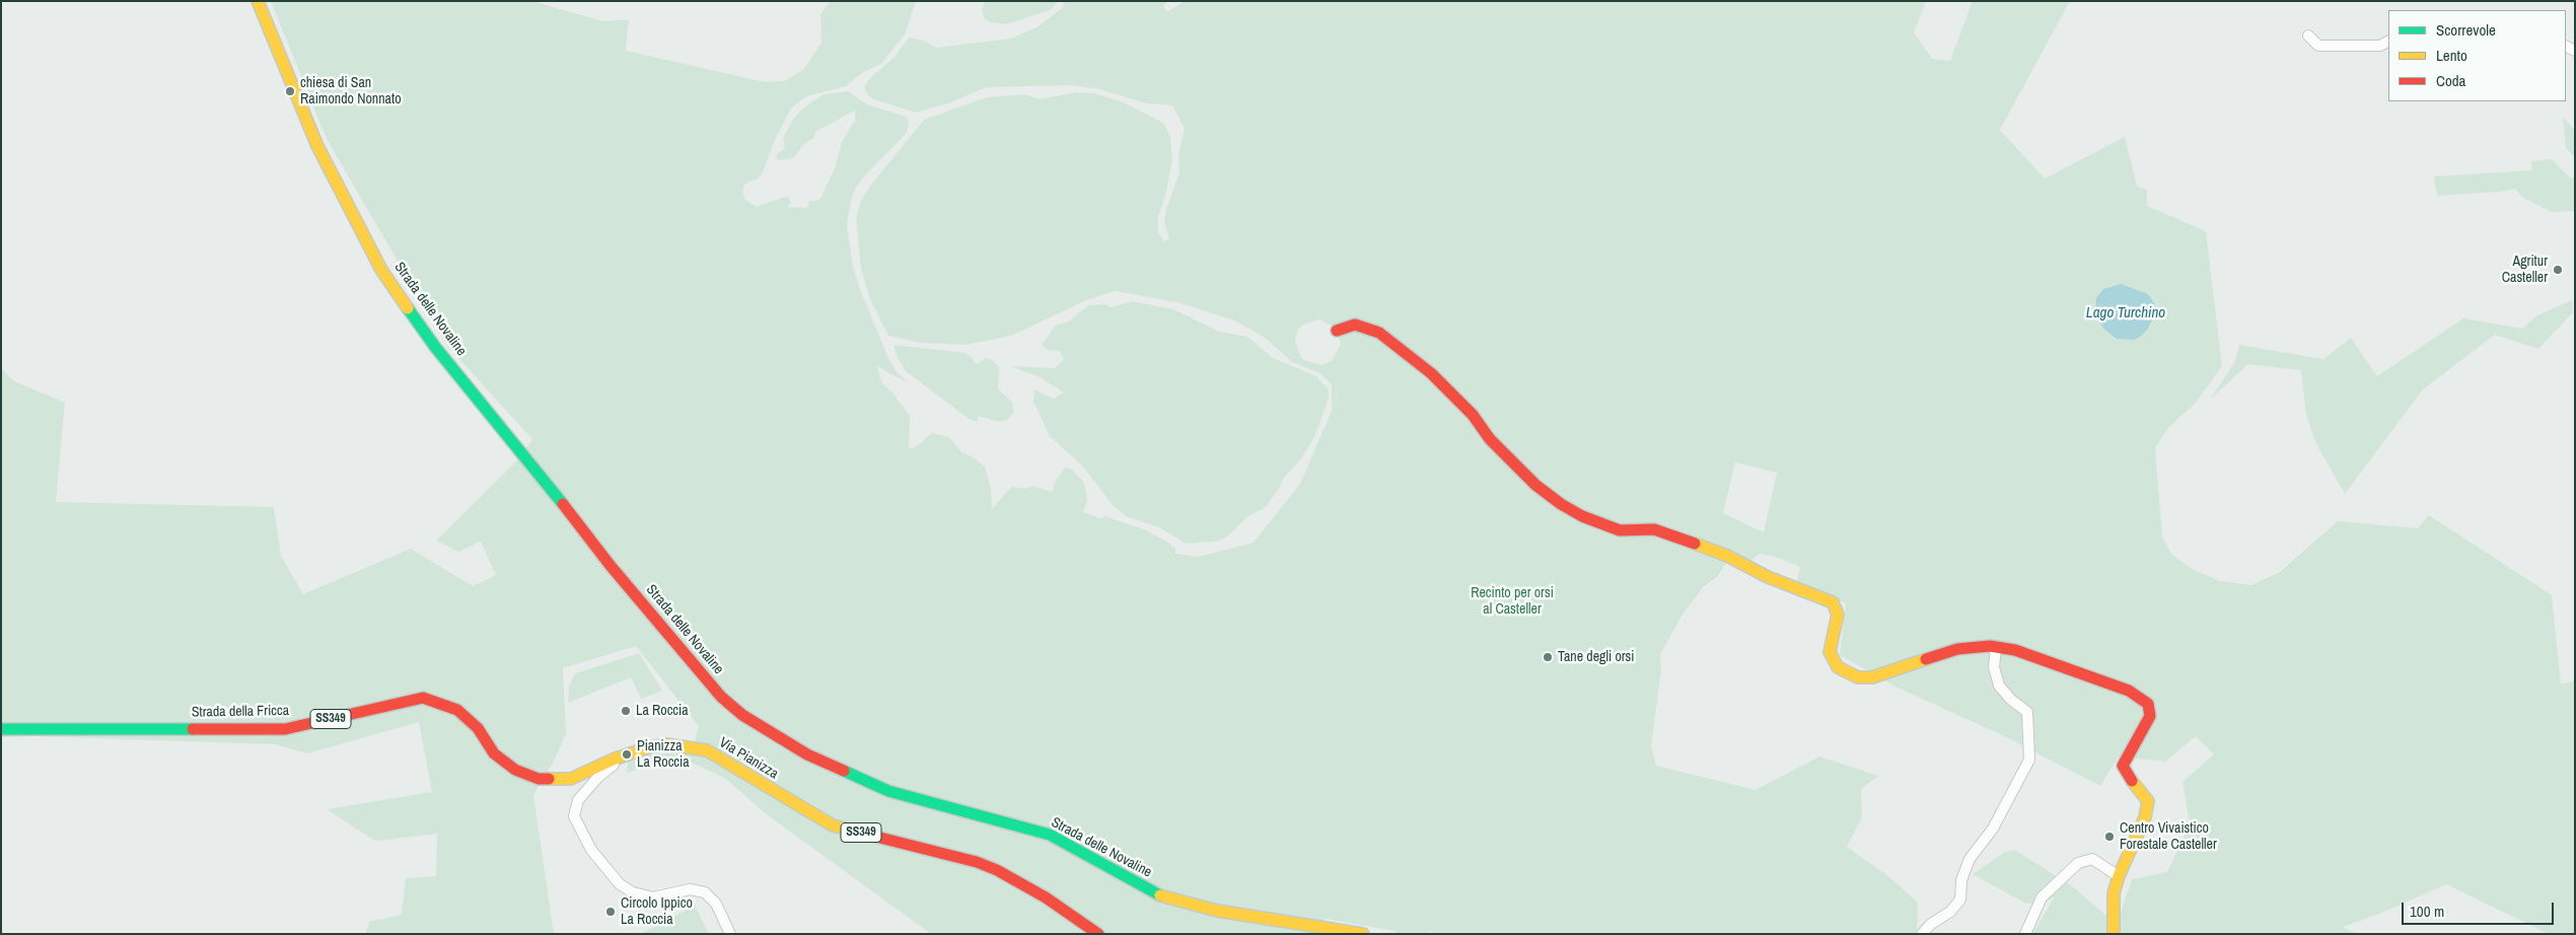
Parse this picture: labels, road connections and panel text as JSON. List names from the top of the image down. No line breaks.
{"streets":{"street":["Strada delle Novaline","Strada della Fricca","SS349","Via Pianizza"]},"crossings":[["Strada della Fricca","Via Pianizza"]],"water":["Lago Turchino"],"parks":["Recinto per orsi al Casteller"],"places":["chiesa di San Raimondo Nonnato","Agritur Casteller","Tane degli orsi","La Roccia","Pianizza La Roccia","Centro Vivaistico Forestale Casteller","Circolo Ippico La Roccia"],"legend":["Scorrevole","Lento","Coda"],"scale_bar":"100 m"}
